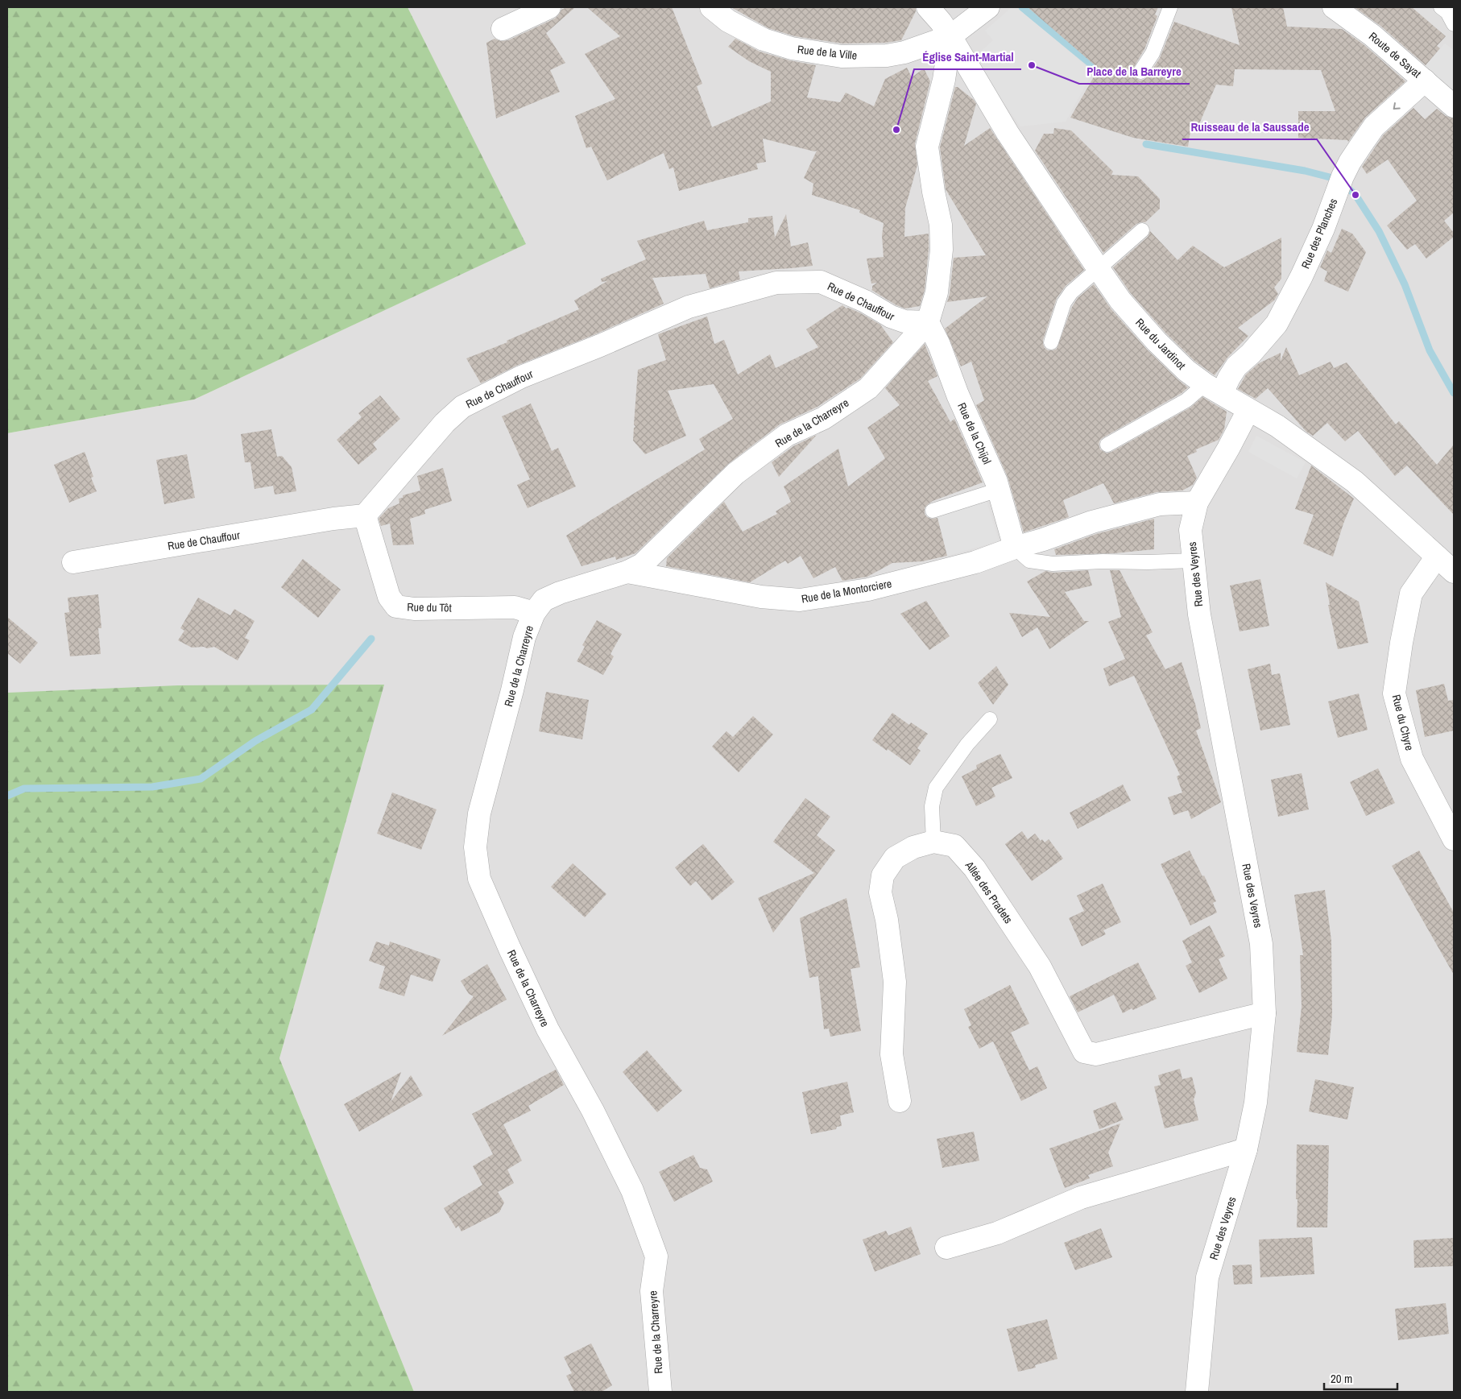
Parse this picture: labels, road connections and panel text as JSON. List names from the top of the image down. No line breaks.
{"streets":{"street":["Rue de la Ville","Route de Sayat","Rue des Planches","Rue de Chauffour","Rue du Jardinot","Rue de la Charreyre","Rue de la Chijol","Rue des Veyres","Rue de la Montorciere","Rue du Tôt","Rue du Chyre","Allée des Pradets"]},"crossings":[["Rue de la Ville","Rue du Jardinot"],["Rue de la Ville","Rue de la Charreyre"],["Route de Sayat","Rue des Planches"],["Rue des Planches","Rue du Jardinot"],["Rue de Chauffour","Rue de la Charreyre"],["Rue de Chauffour","Rue de la Chijol"],["Rue de Chauffour","Rue du Tôt"],["Rue du Jardinot","Rue de la Charreyre"],["Rue du Jardinot","Rue des Veyres"],["Rue du Jardinot","Rue du Chyre"],["Rue de la Charreyre","Rue de la Chijol"],["Rue de la Charreyre","Rue de la Montorciere"],["Rue de la Charreyre","Rue du Tôt"],["Rue de la Chijol","Rue de la Montorciere"],["Rue des Veyres","Rue de la Montorciere"],["Rue des Veyres","Allée des Pradets"]],"one_way":["Rue des Planches"],"places":["Place de la Barreyre","Église Saint-Martial","Ruisseau de la Saussade"],"scale_bar":"20 m"}
